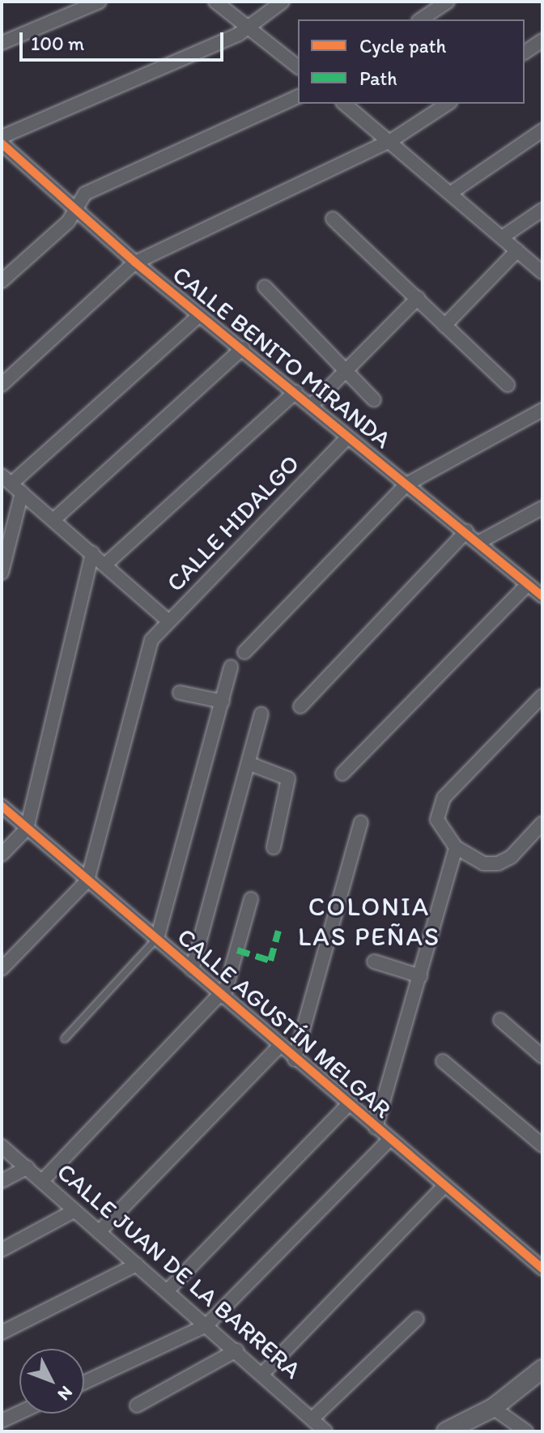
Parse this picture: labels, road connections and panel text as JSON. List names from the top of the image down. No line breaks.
{"streets":{"street":["CALLE BENITO MIRANDA","CALLE HIDALGO","CALLE AGUSTÍN MELGAR","CALLE JUAN DE LA BARRERA"]},"crossings":[["CALLE BENITO MIRANDA","CALLE HIDALGO"]],"districts":["COLONIA LAS PEÑAS"],"legend":["Cycle path","Path"],"scale_bar":"100 m","north":"bottom right"}
